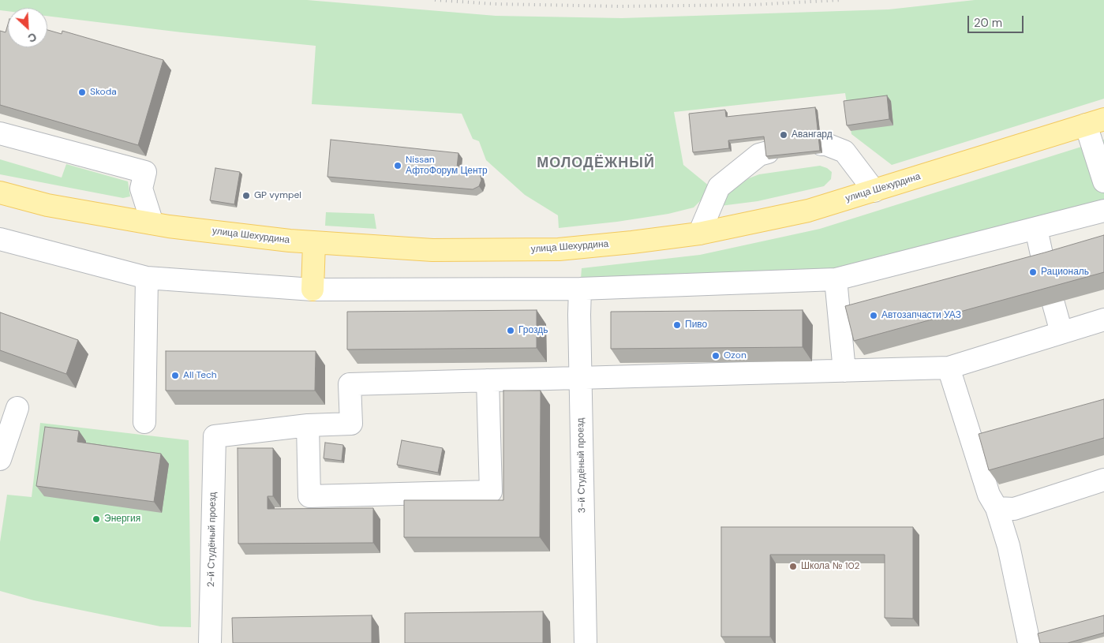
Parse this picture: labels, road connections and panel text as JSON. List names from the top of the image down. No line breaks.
{"streets":{"main road":["улица Шехурдина"],"street":["3-й Студёный проезд","2-й Студёный проезд"]},"districts":["МОЛОДЁЖНЫЙ"],"places":["Skoda","Авангард","Nissan АфтоФорум Центр","GP vympel","Рациональ","Автозапчасти УАЗ","Пиво","Гроздь","Ozon","All Tech","Энергия","Школа № 102"],"scale_bar":"20 m","north":"bottom right"}
